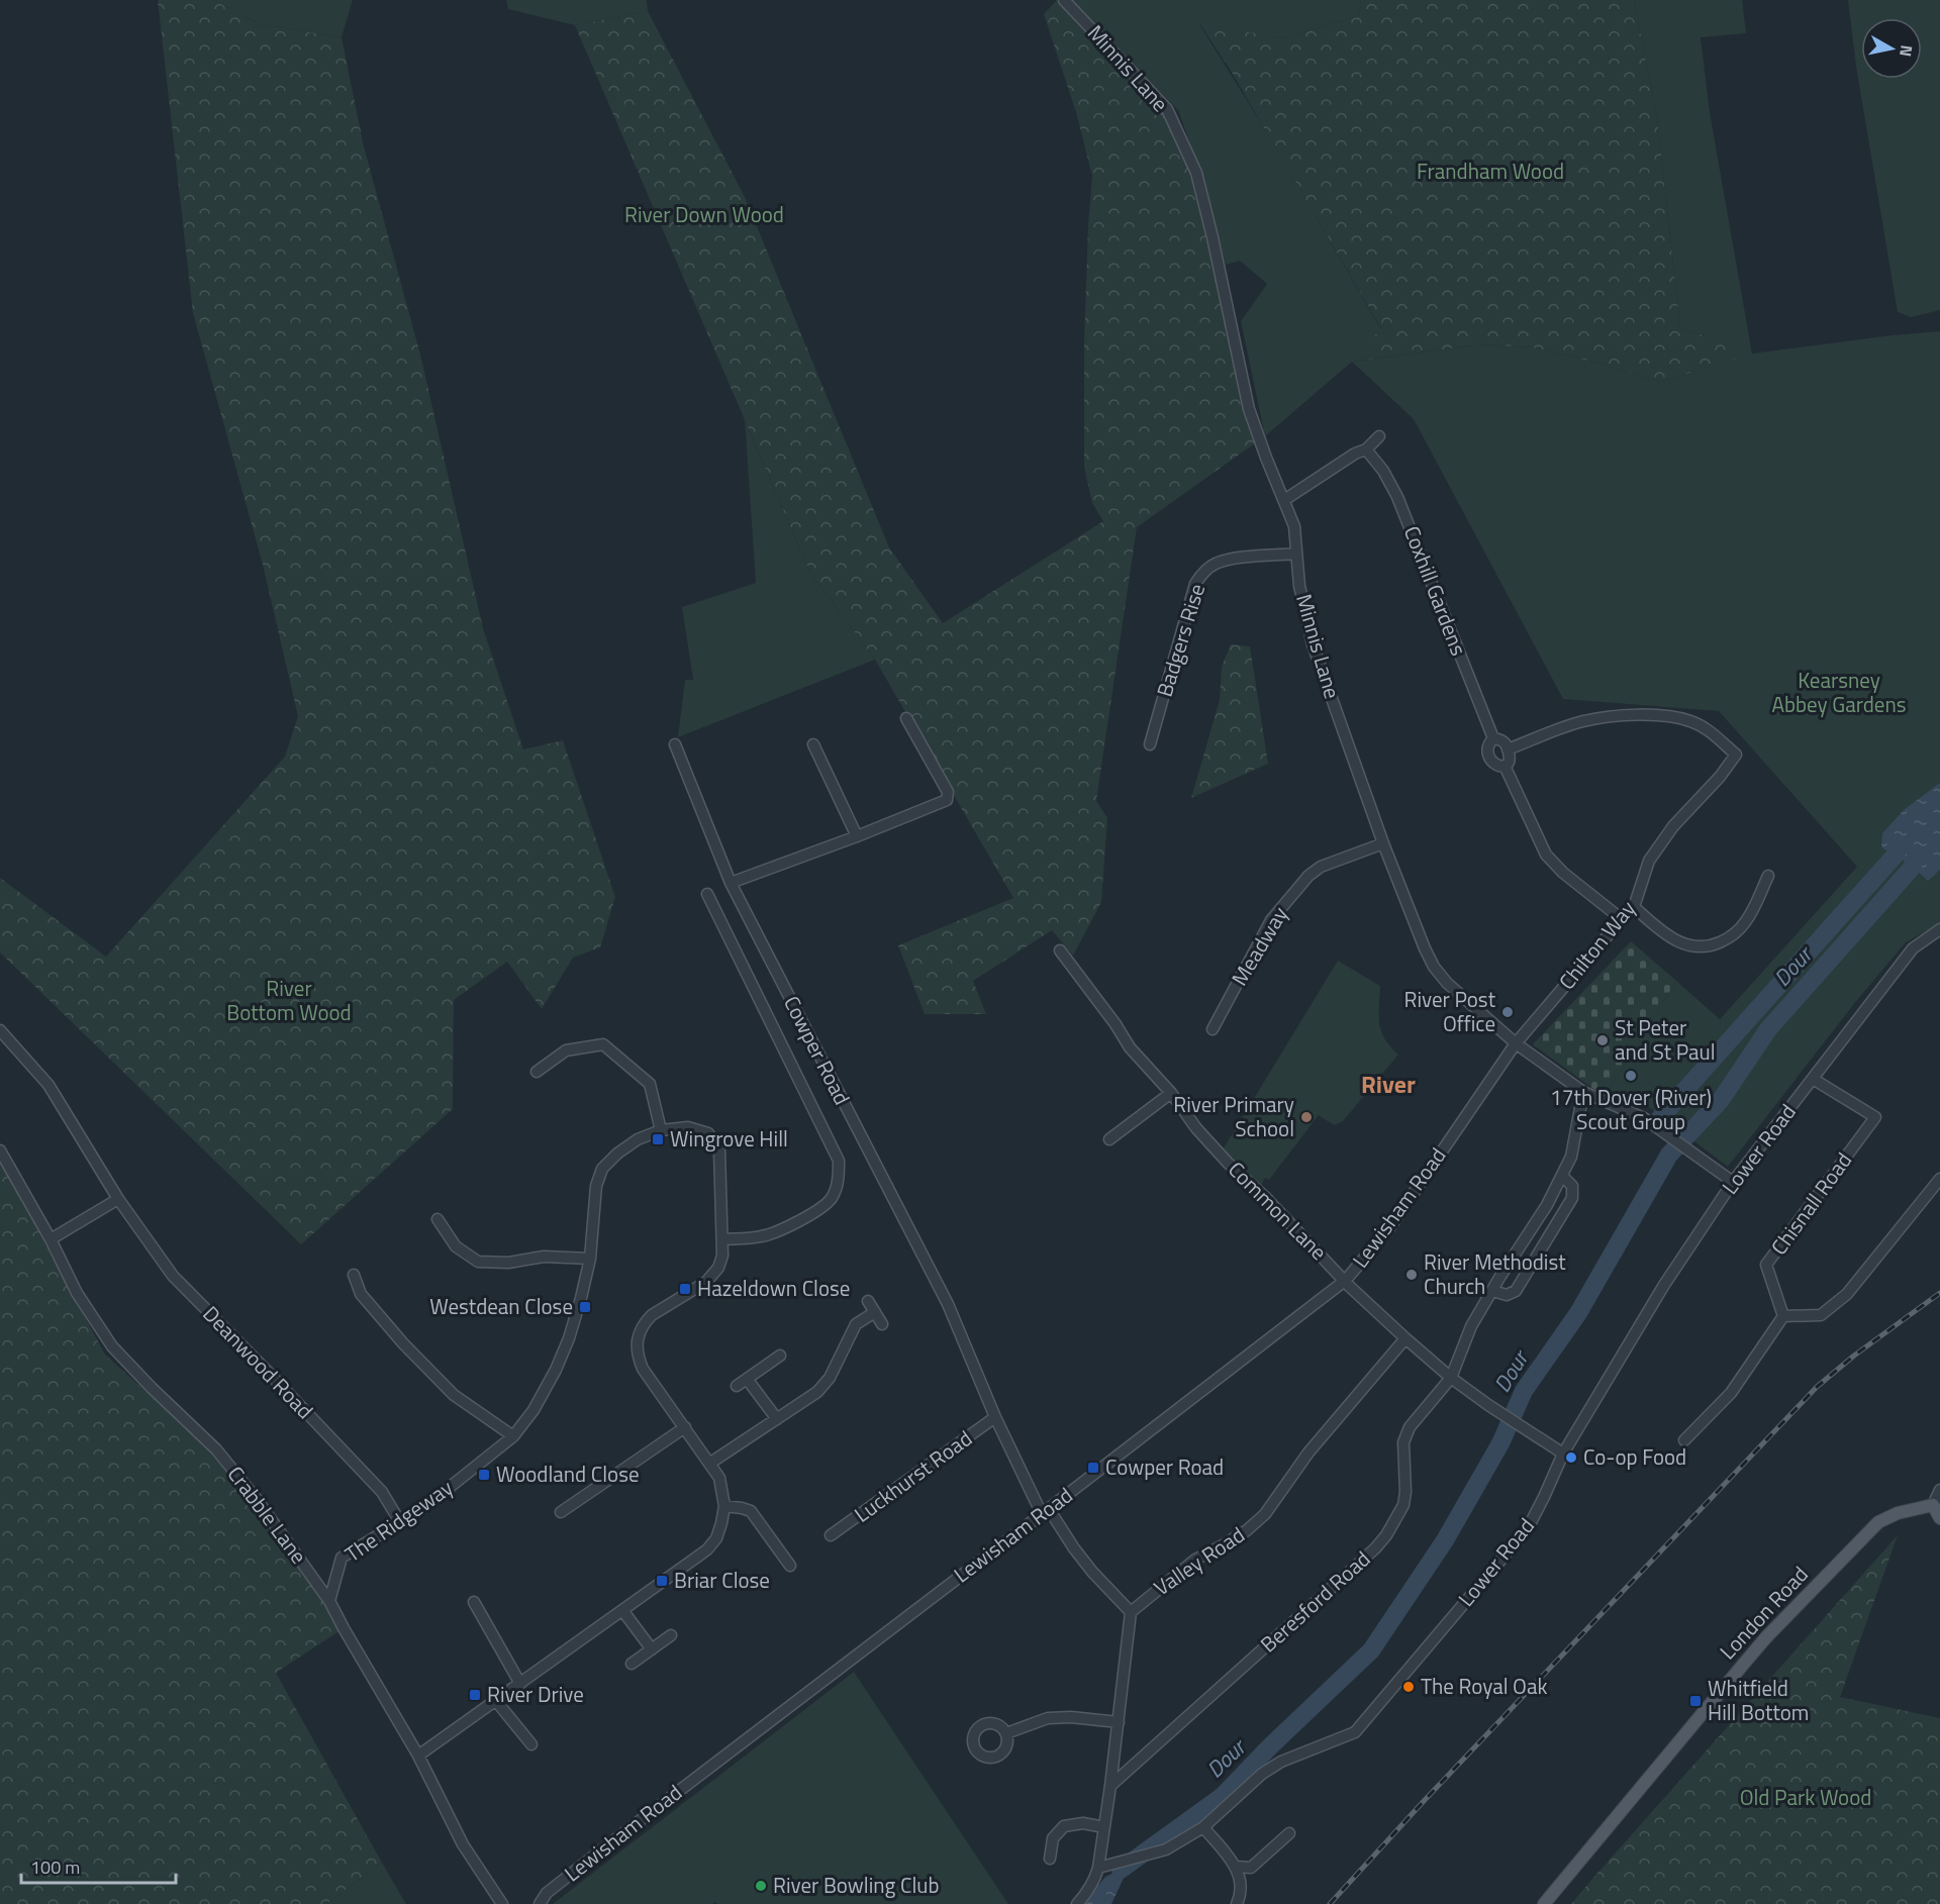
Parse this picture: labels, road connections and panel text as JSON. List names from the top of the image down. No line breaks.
{"streets":{"main road":["London Road"],"street":["Minnis Lane","Coxhill Gardens","Badgers Rise","Chilton Way","Meadway","Cowper Road","Lower Road","Chisnall Road","Lewisham Road","Common Lane","Deanwood Road","Luckhurst Road","Crabble Lane","The Ridgeway","Valley Road","Beresford Road"]},"crossings":[["Minnis Lane","Badgers Rise"],["Minnis Lane","Chilton Way"],["Minnis Lane","Meadway"],["Minnis Lane","Lower Road"],["Minnis Lane","Lewisham Road"],["Minnis Lane","Beresford Road"],["Coxhill Gardens","Chilton Way"],["Chilton Way","Lewisham Road"],["Cowper Road","Lewisham Road"],["Cowper Road","Luckhurst Road"],["Cowper Road","Valley Road"],["Lower Road","Chisnall Road"],["Lower Road","Common Lane"],["Lewisham Road","Common Lane"],["Common Lane","Valley Road"],["Common Lane","Beresford Road"],["Deanwood Road","The Ridgeway"],["Crabble Lane","The Ridgeway"]],"districts":["River"],"water":["Dour"],"parks":["Frandham Wood","River Down Wood","Kearsney Abbey Gardens","River Bottom Wood","Old Park Wood"],"places":{"other":["River Post Office","St Peter and St Paul","17th Dover (River) Scout Group","River Primary School","River Methodist Church","Co-op Food","The Royal Oak","River Bowling Club"],"transit":["Wingrove Hill","Hazeldown Close","Westdean Close","Cowper Road","Woodland Close","Briar Close","River Drive","Whitfield Hill Bottom"]},"scale_bar":"100 m","north":"right"}
